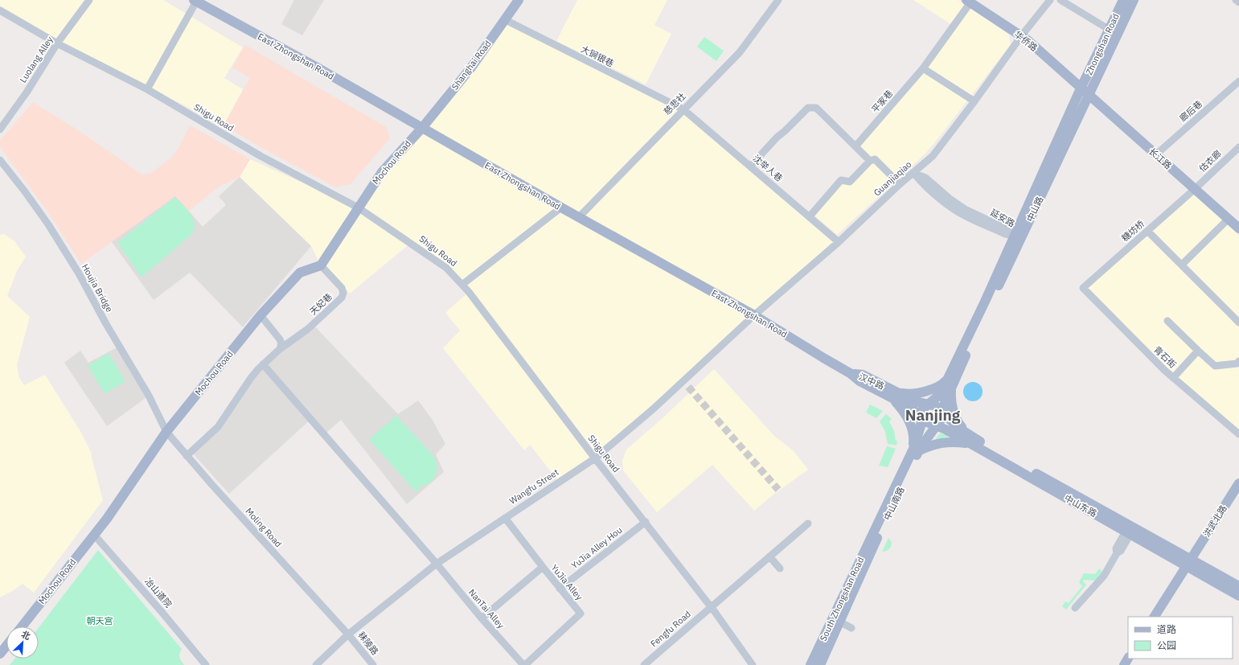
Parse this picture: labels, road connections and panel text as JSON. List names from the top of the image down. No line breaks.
{"streets":{"main road":["华侨路","Zhongshan Road","East Zhongshan Road","Shanghai Road","长江路","Mochou Road","中山路","汉中路","中山南路","中山东路","洪武北路","South Zhongshan Road"],"street":["大锏银巷","Luolang Alley","平家巷","慈悲社","廊后巷","Shigu Road","估衣廊","沈举人巷","Guanjiaqiao","延安路","糖坊桥","Houjia Bridge","天妃巷","青石街","Wangfu Street","Moling Road","YuJia Alley Hou","YuJia Alley","冶山道院","NanTai Alley","Fengfu Road","秣陵路"]},"crossings":[["华侨路","Zhongshan Road"],["华侨路","平家巷"],["华侨路","长江路"],["华侨路","Guanjiaqiao"],["华侨路","中山路"],["Zhongshan Road","长江路"],["Zhongshan Road","中山路"],["East Zhongshan Road","Shanghai Road"],["East Zhongshan Road","慈悲社"],["East Zhongshan Road","Mochou Road"],["East Zhongshan Road","Guanjiaqiao"],["East Zhongshan Road","汉中路"],["East Zhongshan Road","Wangfu Street"],["大锏银巷","Shanghai Road"],["大锏银巷","慈悲社"],["大锏银巷","沈举人巷"],["Luolang Alley","Shigu Road"],["Shanghai Road","Mochou Road"],["慈悲社","沈举人巷"],["廊后巷","长江路"],["Shigu Road","Mochou Road"],["Shigu Road","Wangfu Street"],["Shigu Road","YuJia Alley Hou"],["Shigu Road","Fengfu Road"],["长江路","估衣廊"],["长江路","中山路"],["长江路","糖坊桥"],["估衣廊","糖坊桥"],["Mochou Road","Houjia Bridge"],["Mochou Road","天妃巷"],["Mochou Road","Moling Road"],["Mochou Road","冶山道院"],["沈举人巷","Guanjiaqiao"],["Guanjiaqiao","延安路"],["Guanjiaqiao","Wangfu Street"],["中山路","延安路"],["中山路","汉中路"],["中山路","中山南路"],["中山路","中山东路"],["糖坊桥","青石街"],["Houjia Bridge","Moling Road"],["汉中路","中山南路"],["汉中路","中山东路"],["Wangfu Street","Moling Road"],["Wangfu Street","YuJia Alley"],["Wangfu Street","NanTai Alley"],["Wangfu Street","秣陵路"],["中山南路","中山东路"],["中山南路","South Zhongshan Road"],["中山东路","洪武北路"],["Moling Road","秣陵路"],["YuJia Alley Hou","YuJia Alley"],["YuJia Alley","NanTai Alley"]],"districts":["Nanjing"],"parks":["朝天宫"],"legend":["道路","公园"],"north":"top right"}
